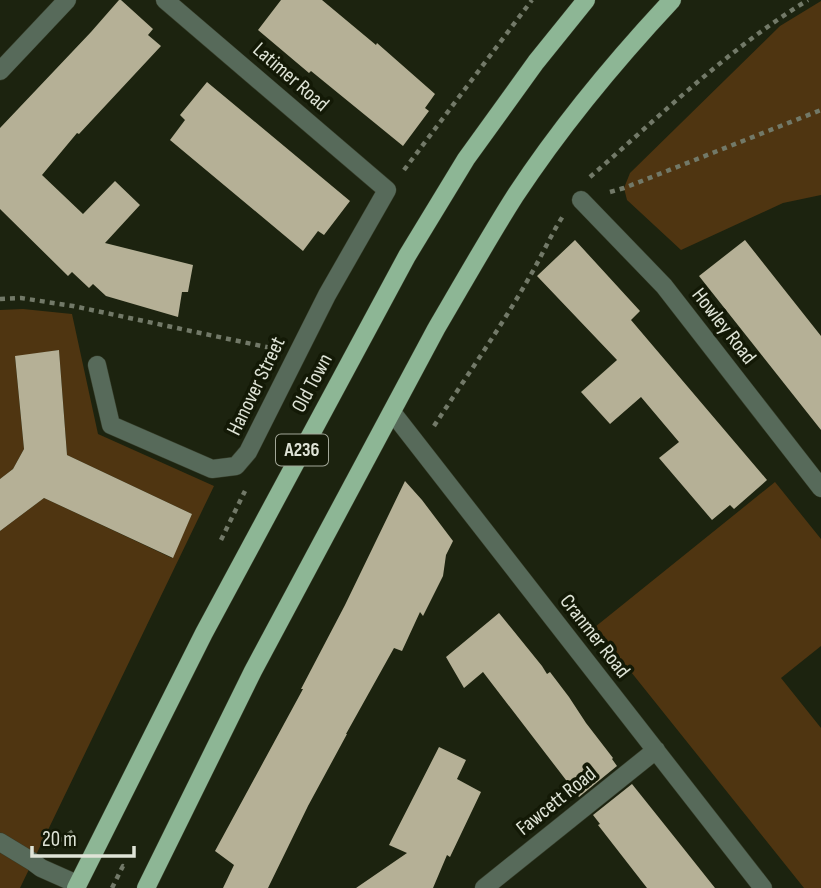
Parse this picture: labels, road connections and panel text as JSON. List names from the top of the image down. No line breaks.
{"streets":{"main road":["Old Town","A236"],"street":["Latimer Road","Howley Road","Hanover Street","Cranmer Road","Fawcett Road"]},"crossings":[["Latimer Road","Hanover Street"],["A236","Cranmer Road"],["Cranmer Road","Fawcett Road"]],"scale_bar":"20 m"}
